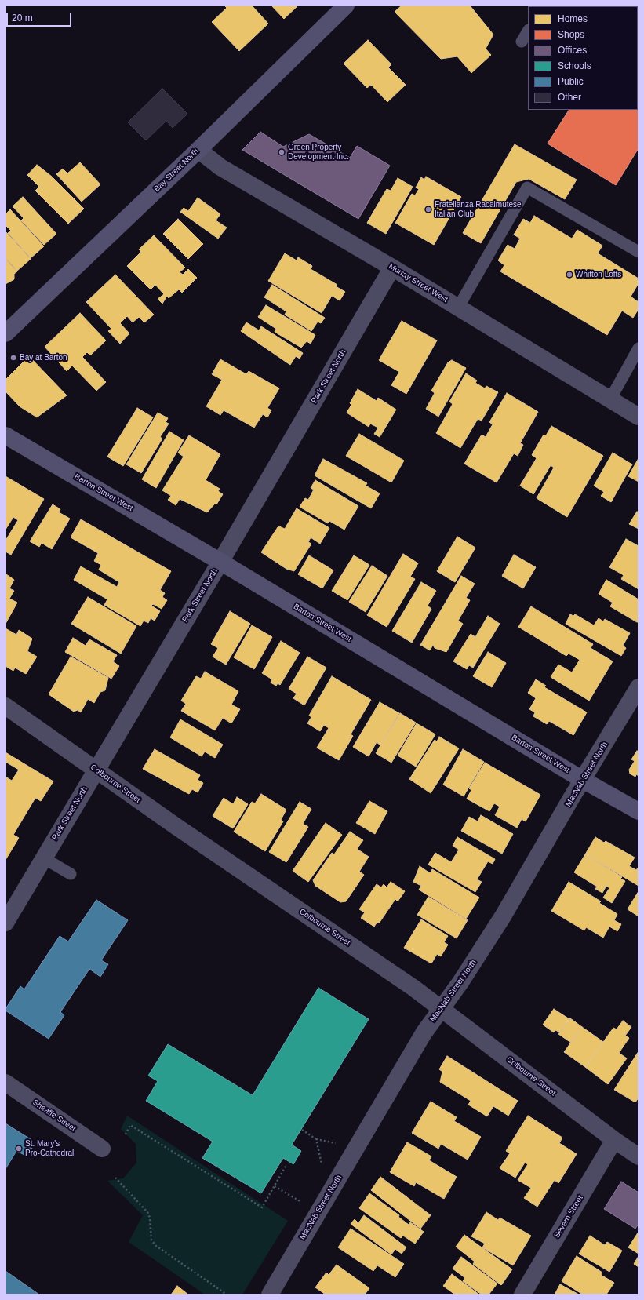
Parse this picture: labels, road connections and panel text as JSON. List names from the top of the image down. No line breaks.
{"streets":{"street":["Bay Street North","Murray Street West","Park Street North","Barton Street West","MacNab Street North","Colbourne Street","Sheaffe Street","Severn Street"]},"crossings":[["Bay Street North","Murray Street West"],["Murray Street West","Park Street North"],["Park Street North","Barton Street West"],["Park Street North","Colbourne Street"],["Barton Street West","MacNab Street North"],["MacNab Street North","Colbourne Street"],["Colbourne Street","Severn Street"]],"places":["Green Property Development Inc.","Fratellanza Racalmutese Italian Club","Whitton Lofts","Bay at Barton","St. Mary's Pro-Cathedral"],"legend":["Homes","Shops","Offices","Schools","Public","Other"],"scale_bar":"20 m"}
